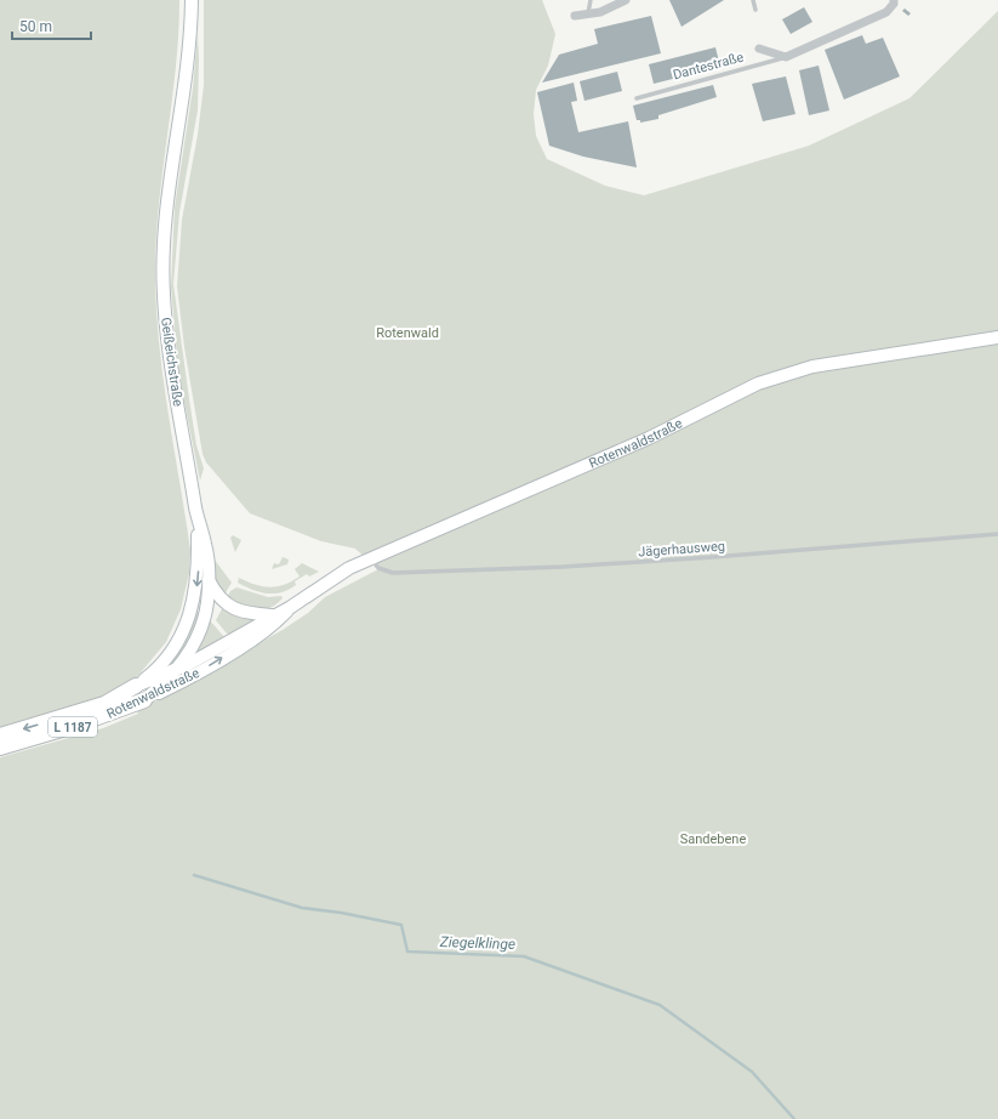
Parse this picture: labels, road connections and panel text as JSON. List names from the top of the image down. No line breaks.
{"streets":{"highway":["Rotenwaldstraße","L 1187"],"main road":["Geißeichstraße"],"street":["Dantestraße"],"lane":["Jägerhausweg"]},"crossings":[["Geißeichstraße","Rotenwaldstraße"],["Rotenwaldstraße","Jägerhausweg"]],"water":["Ziegelklinge"],"parks":["Rotenwald","Sandebene"],"scale_bar":"50 m"}
